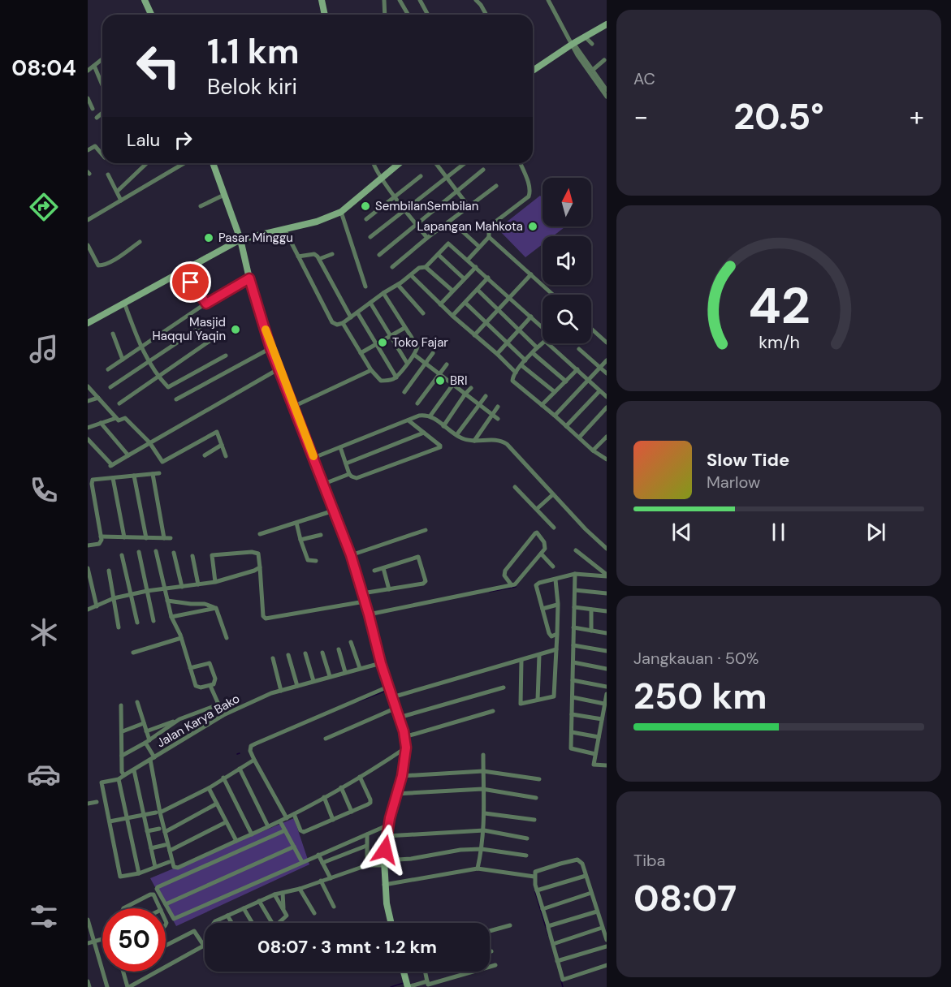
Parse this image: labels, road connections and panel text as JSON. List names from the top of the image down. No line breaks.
{"streets":{"street":["Jalan Karya Bako"]},"places":["SembilanSembilan","Lapangan Mahkota","Pasar Minggu","Masjid Haqqul Yaqin","Toko Fajar","BRI"],"north":"top","page":{"tabs":"08:04","tile":["AC",["Jangkauan · 50%","250 km"],["Tiba","08:07"]],"turn":["1.1 km","Belok kiri"],"heat":["−","20.5°","+"],"then":"Lalu","song":["Slow Tide","Marlow"],"limit":"50","trip":"08:07 · 3 mnt · 1.2 km","gauge":["42","km/h"]}}
